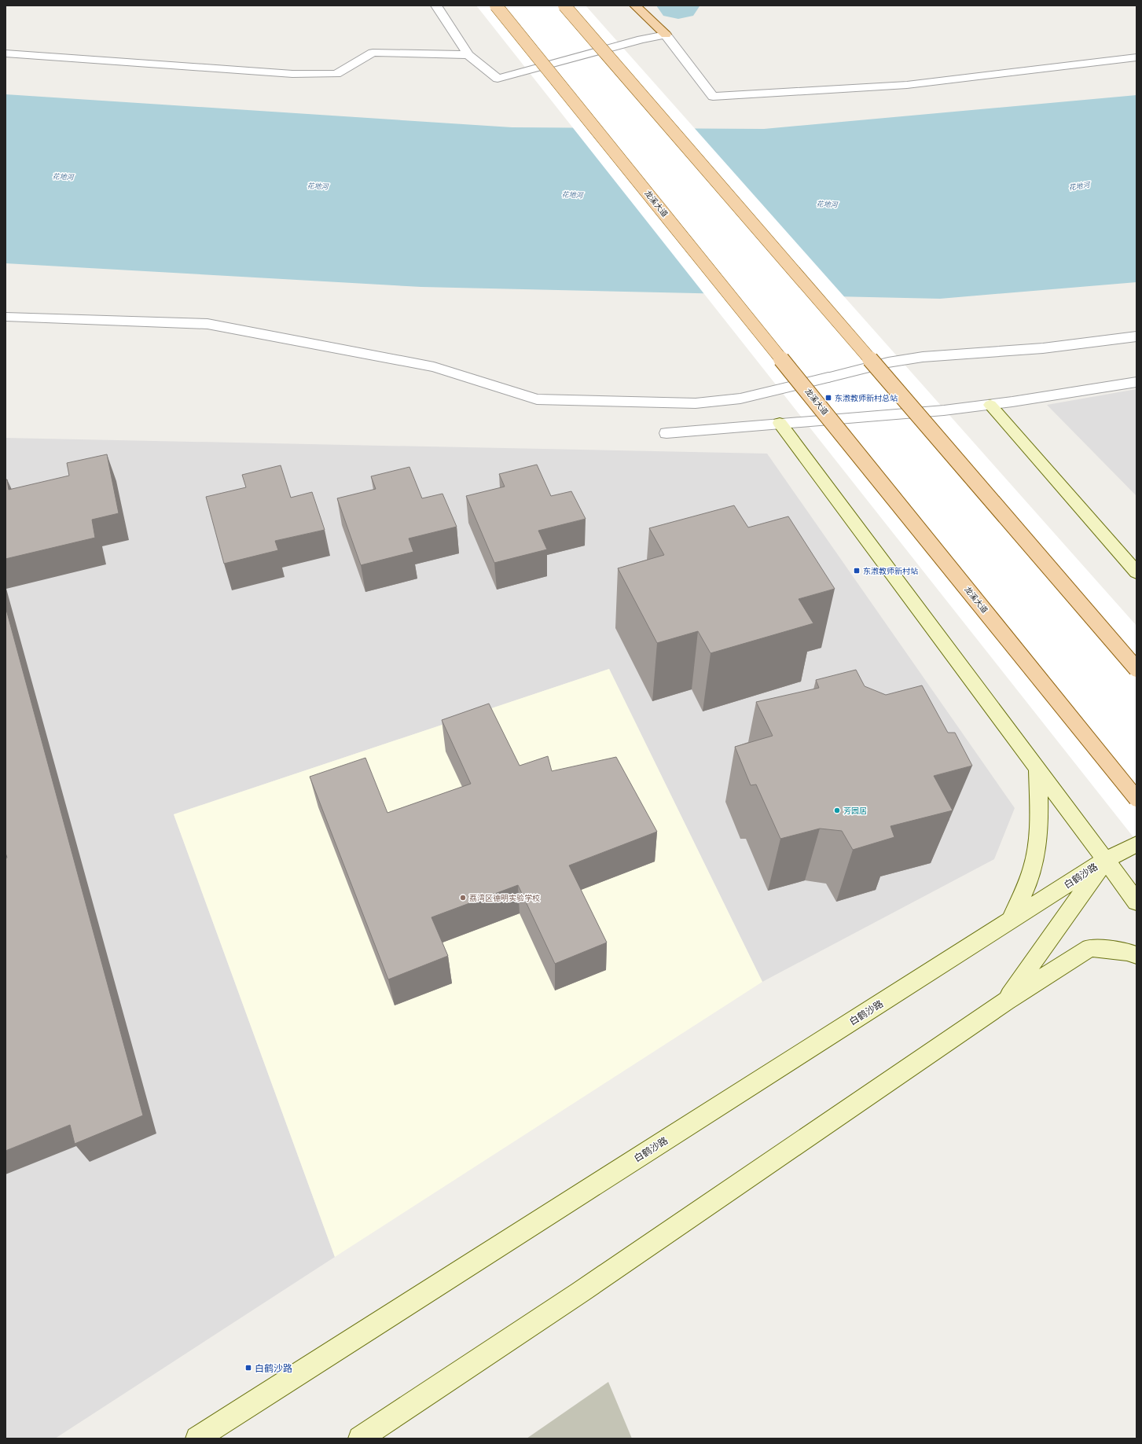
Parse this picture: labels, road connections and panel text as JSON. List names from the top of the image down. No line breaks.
{"streets":{"main road":["龙溪大道"],"street":["白鹤沙路"]},"water":["花地河"],"places":{"transit":["东漖教师新村总站","东漖教师新村站","白鹤沙路"],"other":["芳园居","荔湾区德明实验学校"]}}
